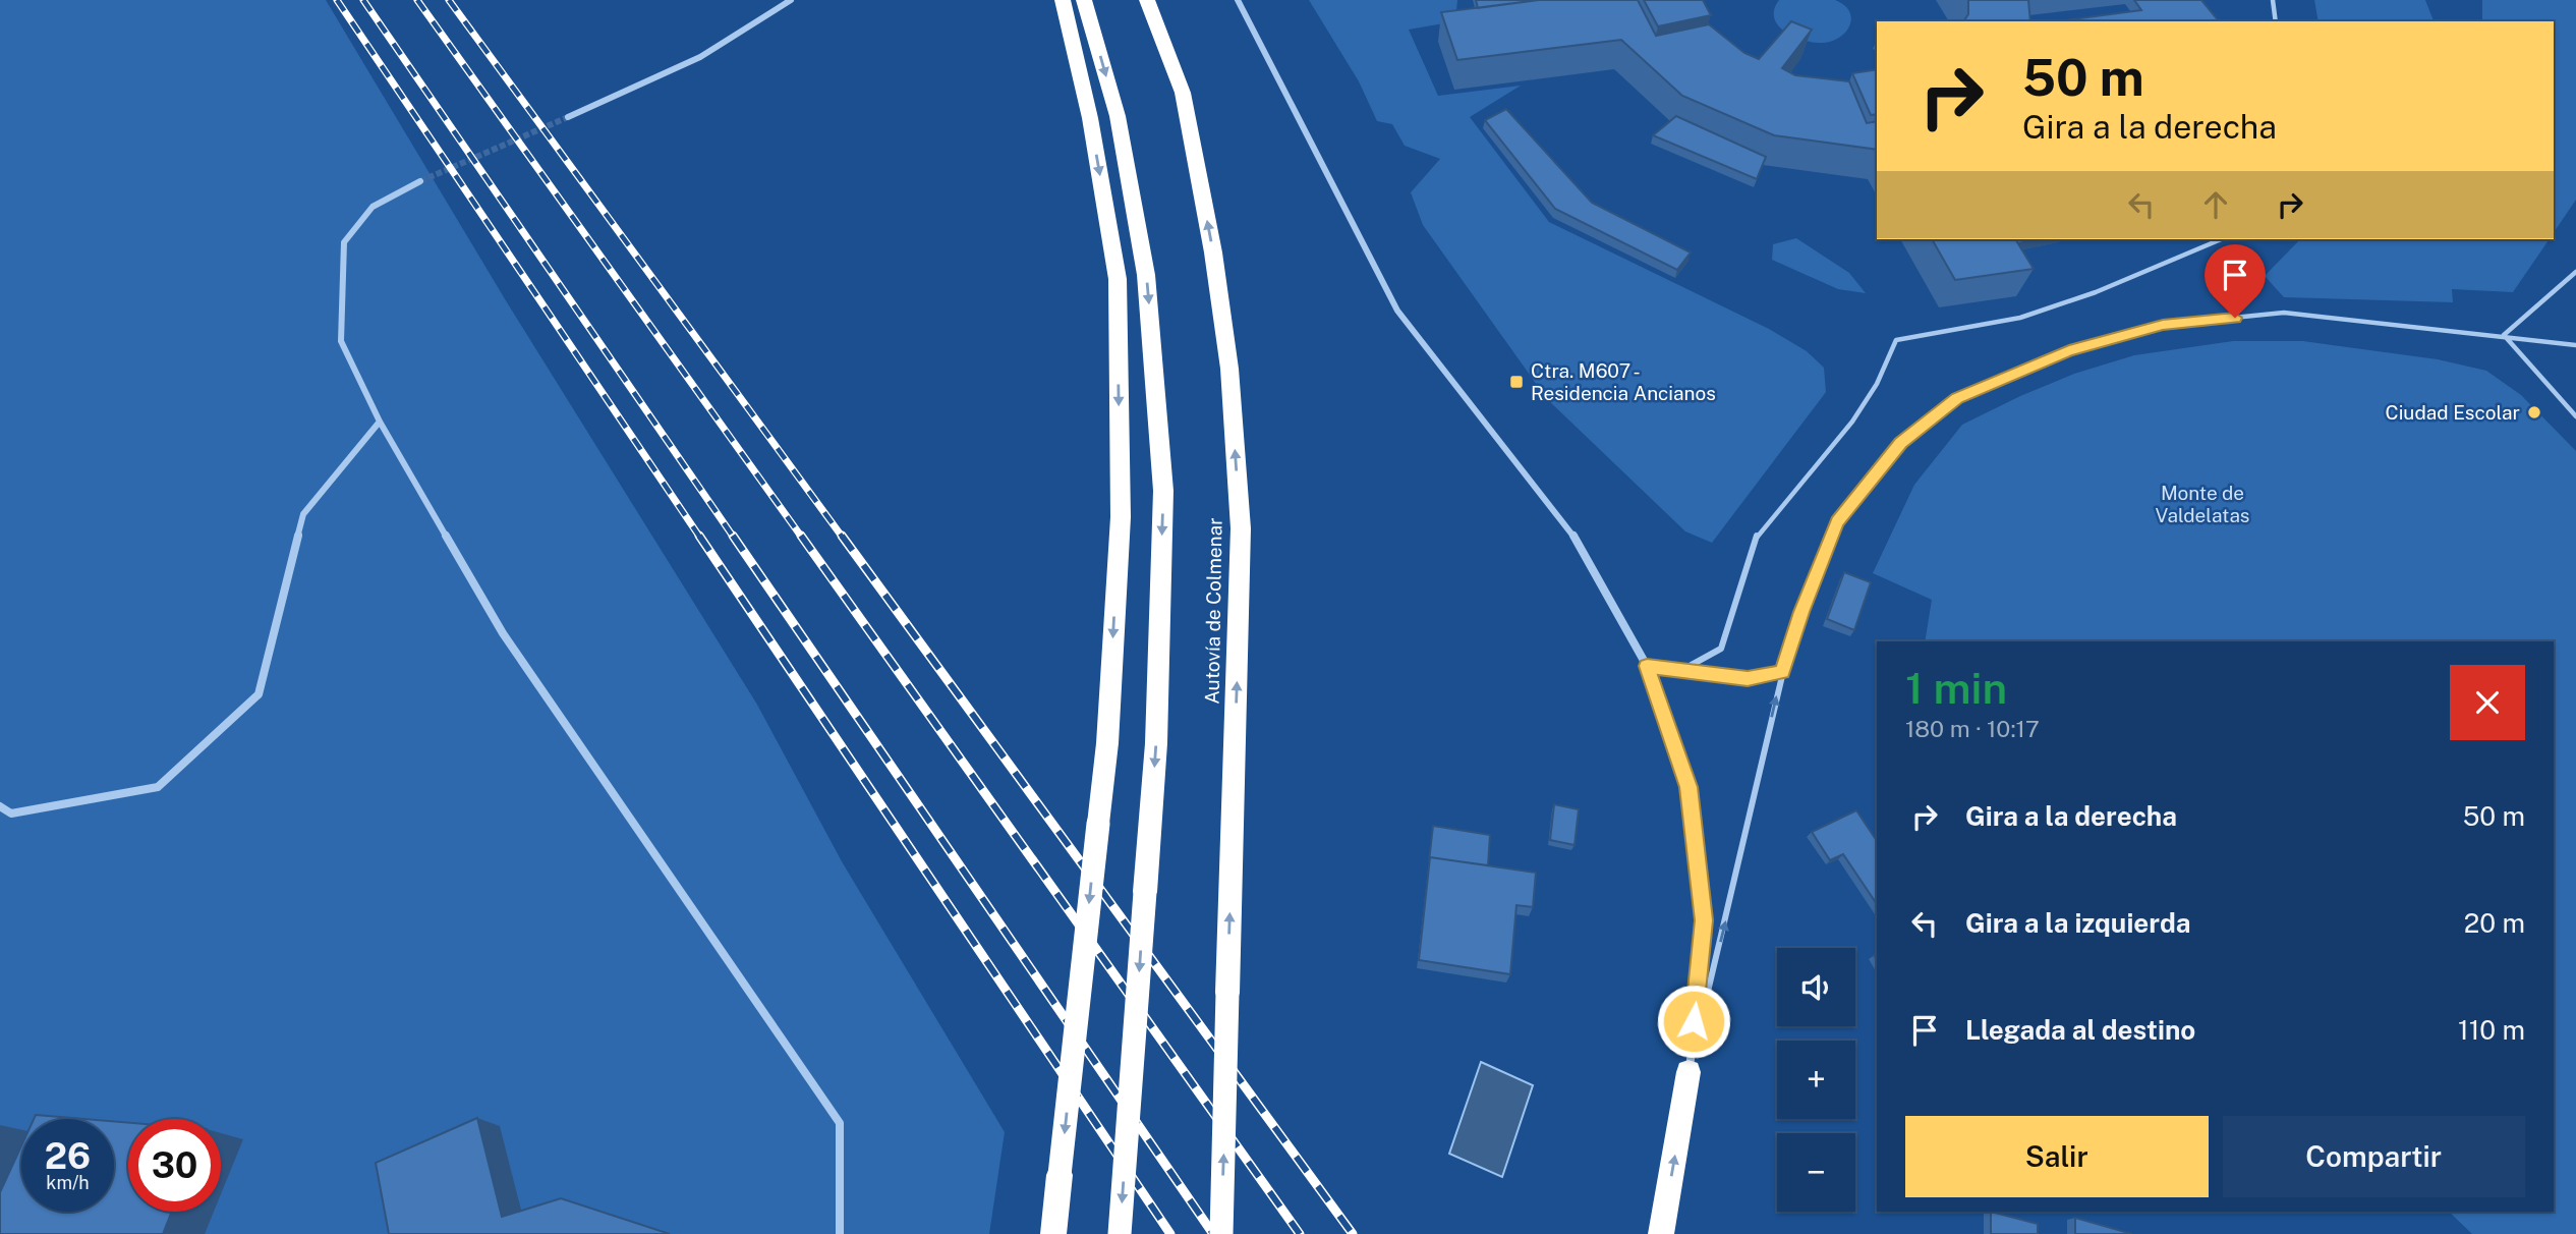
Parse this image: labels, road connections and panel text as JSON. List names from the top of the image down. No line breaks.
{"streets":{"highway":["Autovía de Colmenar"]},"parks":["Monte de Valdelatas"],"places":{"transit":["Ctra. M607 - Residencia Ancianos"],"other":["Ciudad Escolar"]},"page":{"turn":["50 m","Gira a la derecha"],"heading":["1 min","180 m · 10:17"],"list":[{"name":"Gira a la derecha","value":"50 m"},{"name":"Gira a la izquierda","value":"20 m"},{"name":"Llegada al destino","value":"110 m"}],"map_buttons":["+","−"],"buttons":["Salir","Compartir"],"speed":"26 km/h","limit":"30"}}
